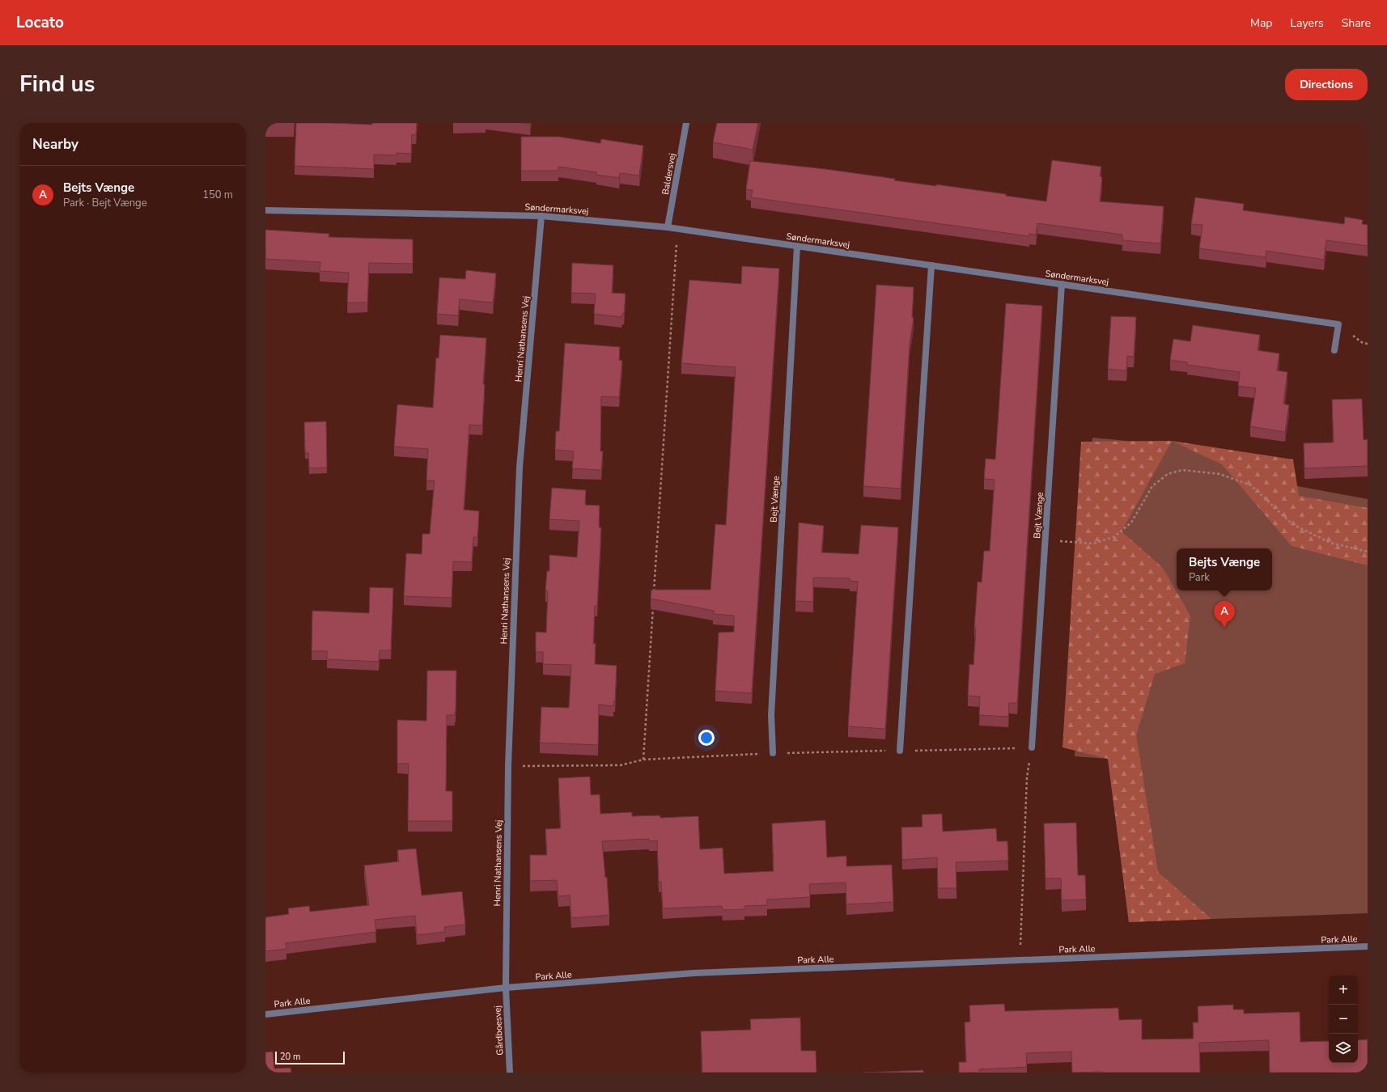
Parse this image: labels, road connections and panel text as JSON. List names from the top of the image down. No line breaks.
{"streets":{"street":["Baldersvej","Søndermarksvej","Henri Nathansens Vej","Bejt Vænge","Park Alle","Gårdboesvej"]},"crossings":[["Baldersvej","Søndermarksvej"],["Søndermarksvej","Henri Nathansens Vej"],["Søndermarksvej","Bejt Vænge"],["Henri Nathansens Vej","Park Alle"],["Henri Nathansens Vej","Gårdboesvej"],["Park Alle","Gårdboesvej"]],"scale_bar":"20 m","page":{"header":"Locato","nav":["Map","Layers","Share"],"title":"Find us","buttons":"Directions","heading":"Nearby","list":[{"mark":"A","name":"Bejts Vænge","note":"Park · Bejt Vænge","value":"150 m"}],"popup":["Bejts Vænge","Park"],"pins":"A","map_buttons":["+","−"],"scale":"20 m"}}
